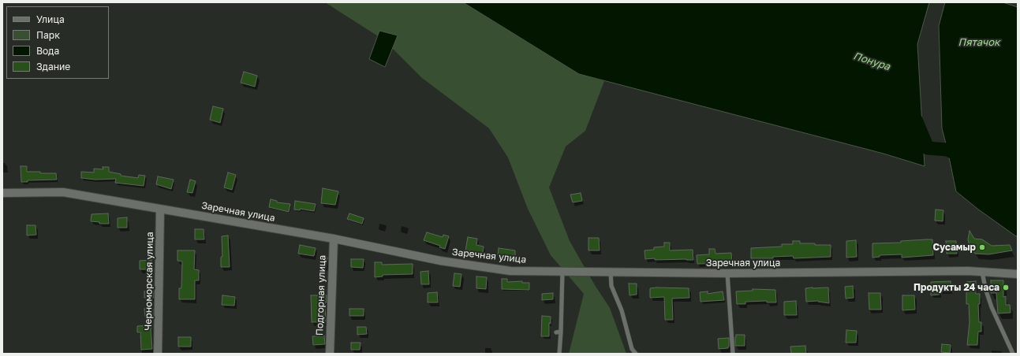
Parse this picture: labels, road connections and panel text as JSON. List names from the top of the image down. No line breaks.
{"streets":{"street":["Заречная улица","Черноморская улица","Подгорная улица"]},"crossings":[["Заречная улица","Черноморская улица"],["Заречная улица","Подгорная улица"]],"water":["Пятачок","Понура"],"places":["Сусамыр","Продукты 24 часа"],"legend":["Улица","Парк","Вода","Здание"]}
